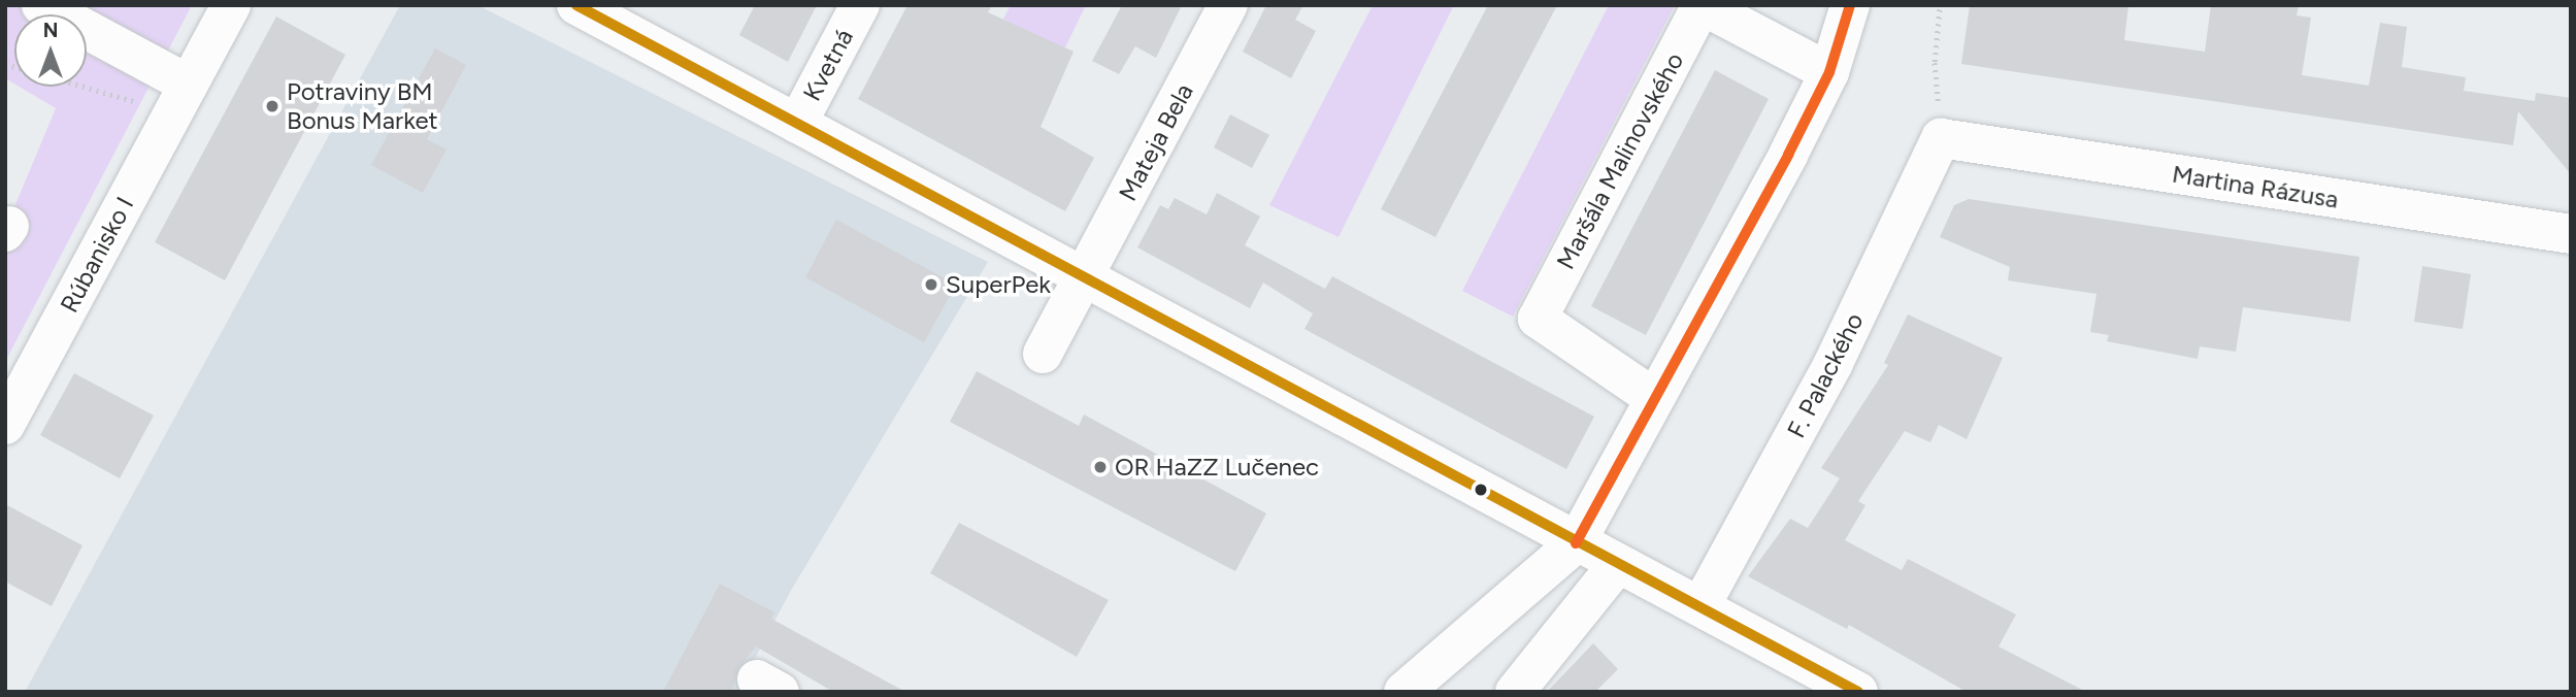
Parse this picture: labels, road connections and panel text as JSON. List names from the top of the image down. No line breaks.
{"streets":{"street":["Kvetná","Mateja Bela","Maršála Malinovského","Martina Rázusa","Rúbanisko I","F. Palackého"]},"crossings":[["Martina Rázusa","F. Palackého"]],"places":["Potraviny BM Bonus Market","SuperPek","OR HaZZ Lučenec"],"north":"top"}
